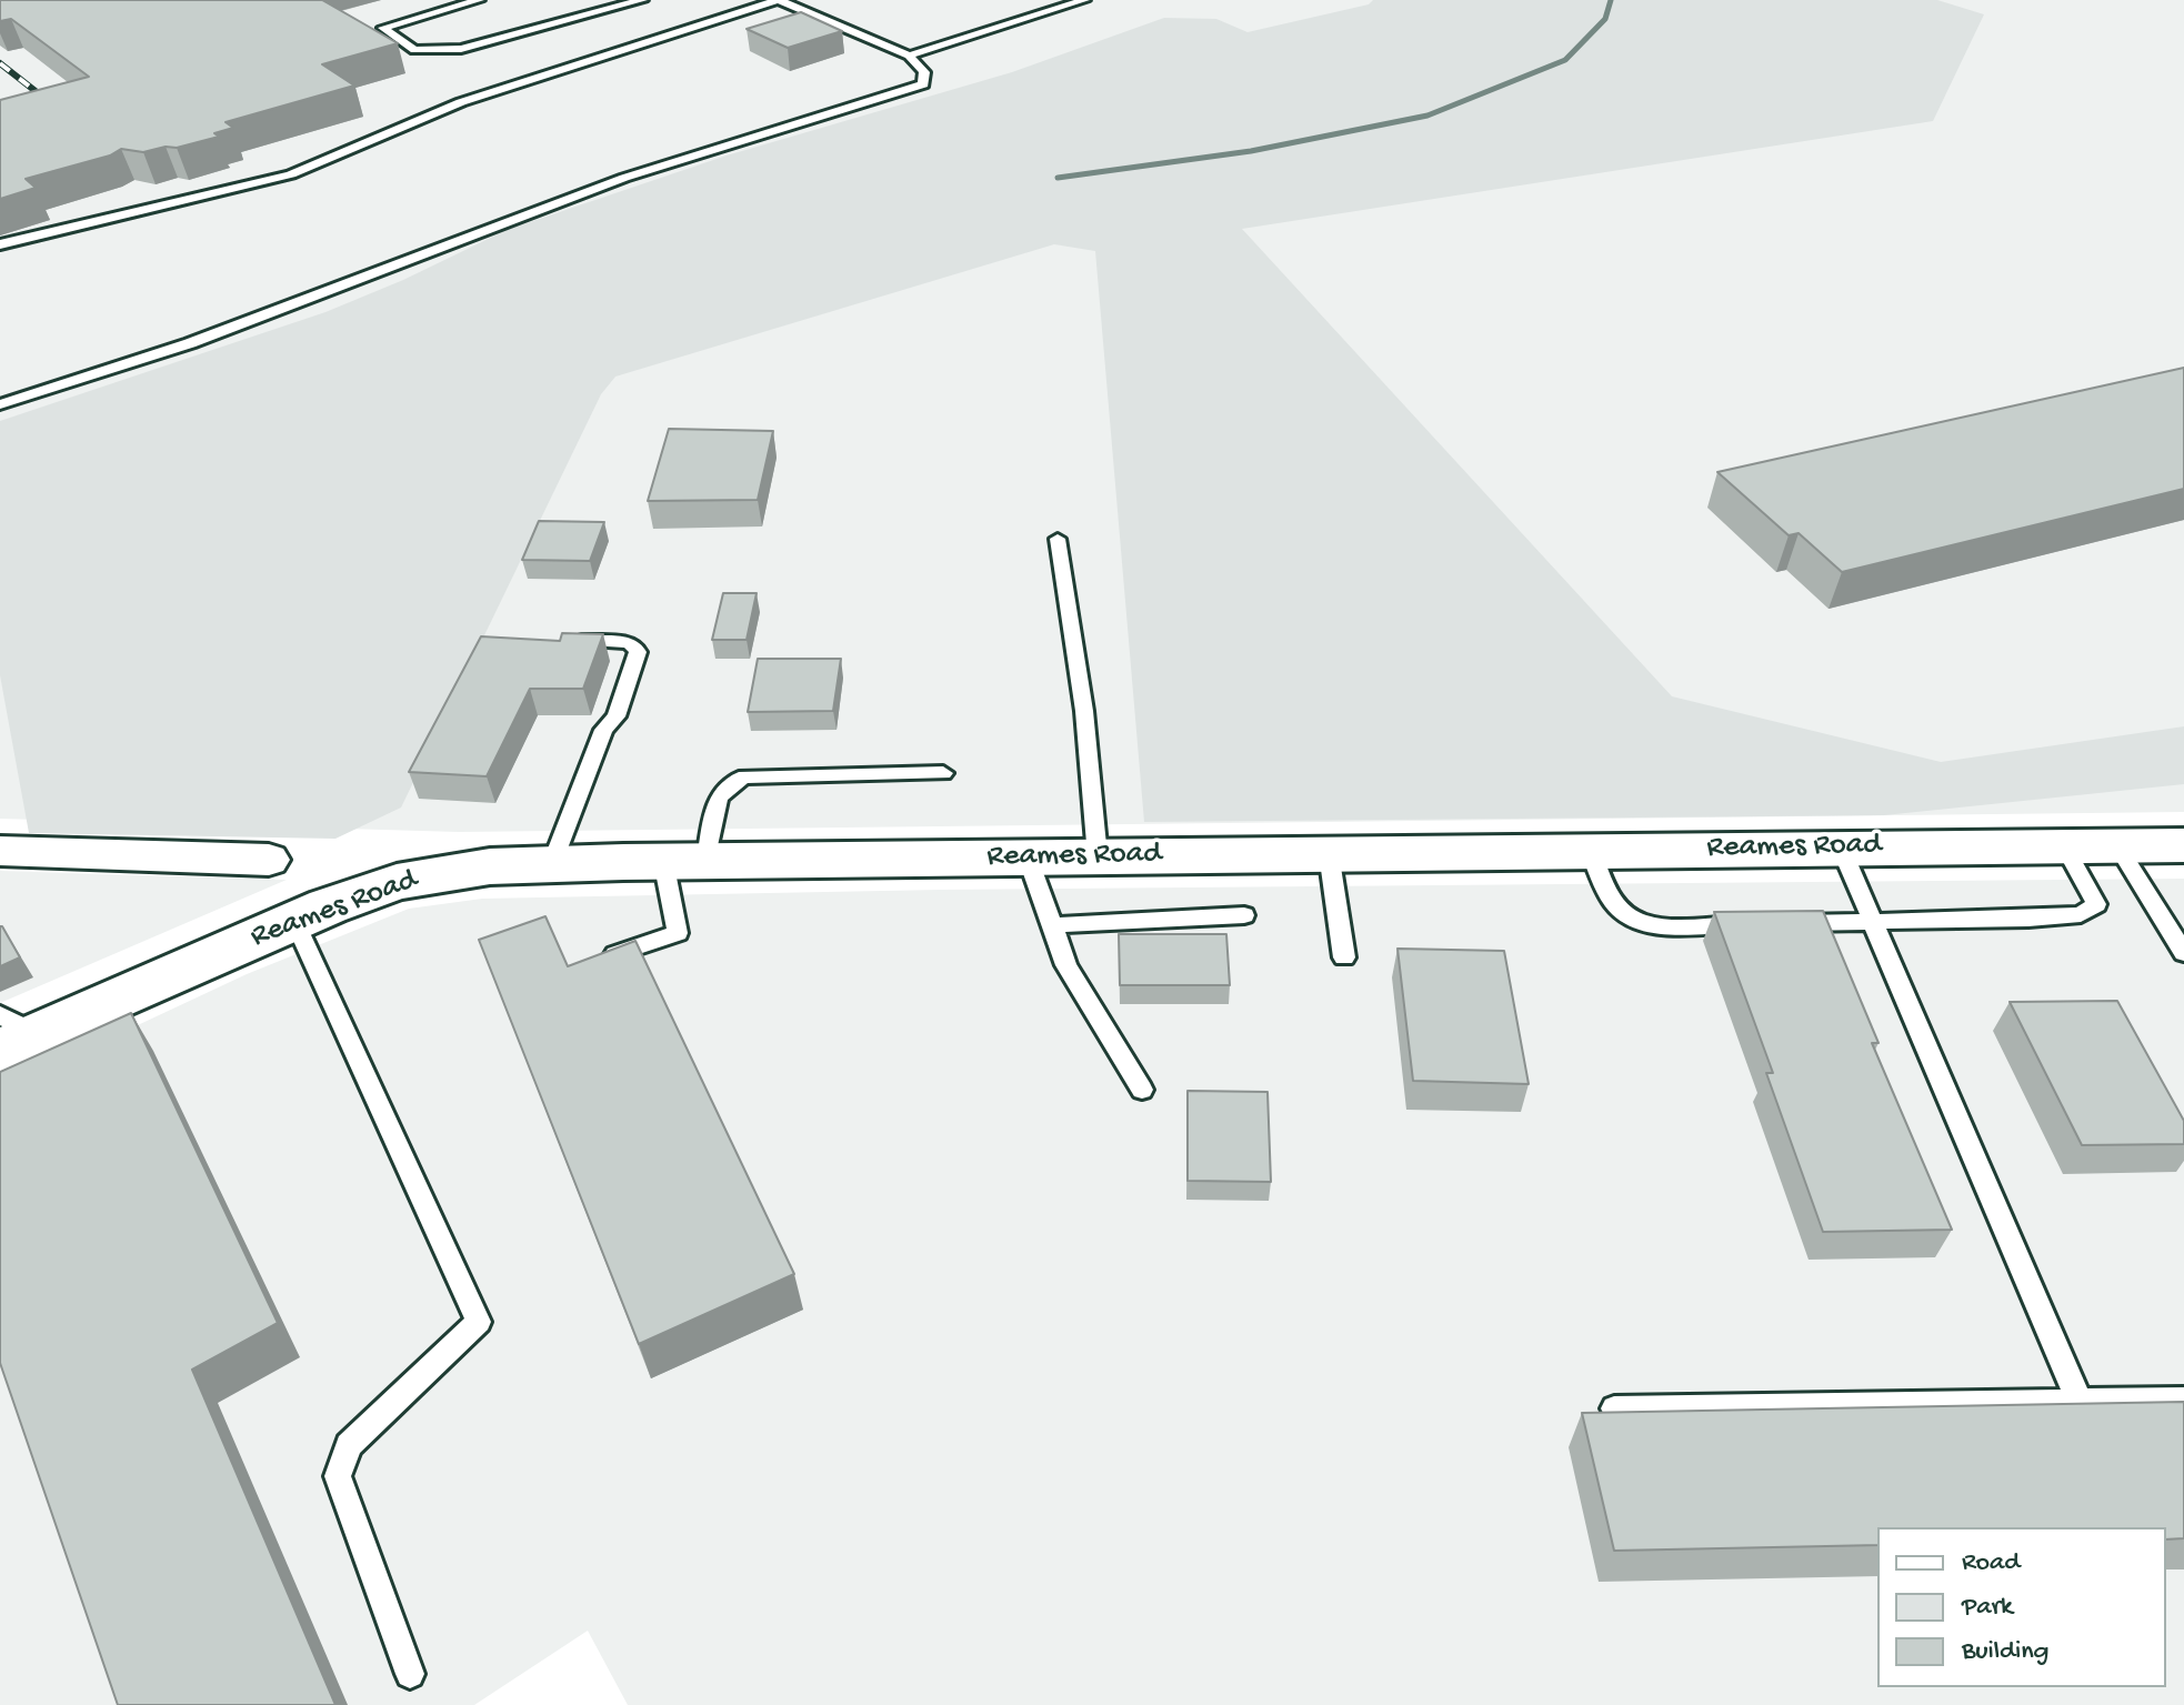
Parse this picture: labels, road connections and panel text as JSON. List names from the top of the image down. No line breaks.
{"streets":{"main road":["Reames Road"]},"legend":["Road","Park","Building"]}
